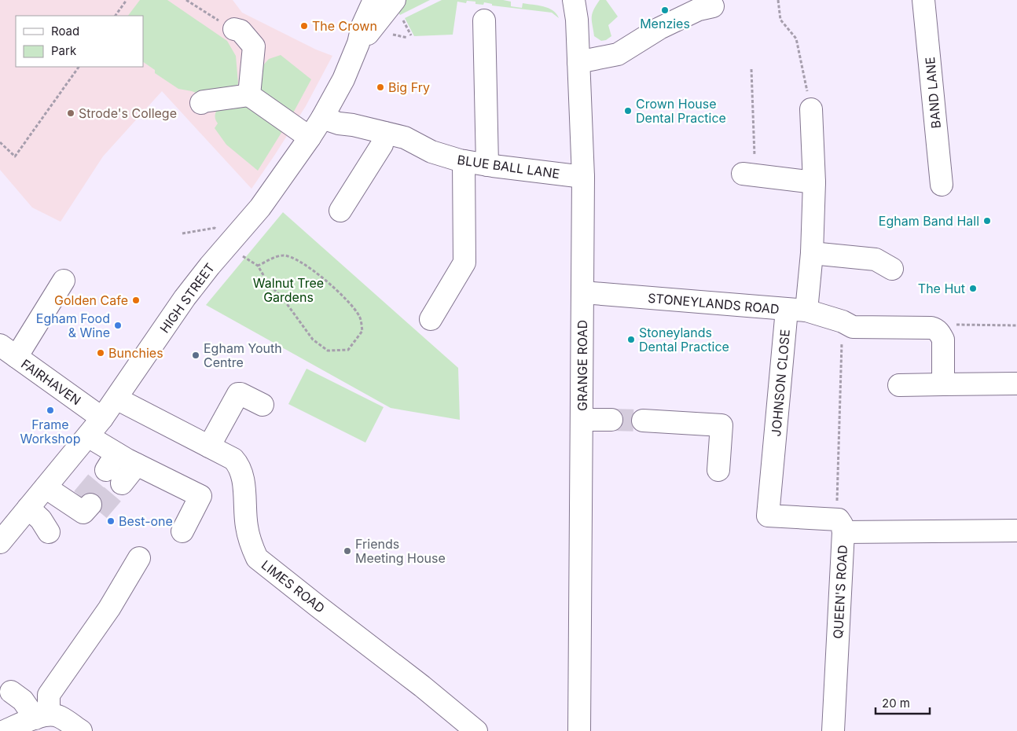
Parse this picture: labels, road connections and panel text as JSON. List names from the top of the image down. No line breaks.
{"streets":{"street":["BAND LANE","BLUE BALL LANE","HIGH STREET","STONEYLANDS ROAD","GRANGE ROAD","FAIRHAVEN","JOHNSON CLOSE","LIMES ROAD","QUEEN'S ROAD"]},"crossings":[["BLUE BALL LANE","HIGH STREET"],["BLUE BALL LANE","GRANGE ROAD"],["HIGH STREET","FAIRHAVEN"],["HIGH STREET","LIMES ROAD"],["STONEYLANDS ROAD","GRANGE ROAD"],["STONEYLANDS ROAD","JOHNSON CLOSE"],["JOHNSON CLOSE","QUEEN'S ROAD"]],"parks":["Walnut Tree Gardens"],"places":["Menzies","The Crown","Big Fry","Crown House Dental Practice","Strode's College","Egham Band Hall","The Hut","Golden Cafe","Egham Food & Wine","Stoneylands Dental Practice","Bunchies","Egham Youth Centre","Frame Workshop","Best-one","Friends Meeting House"],"legend":["Road","Park"],"scale_bar":"20 m"}
